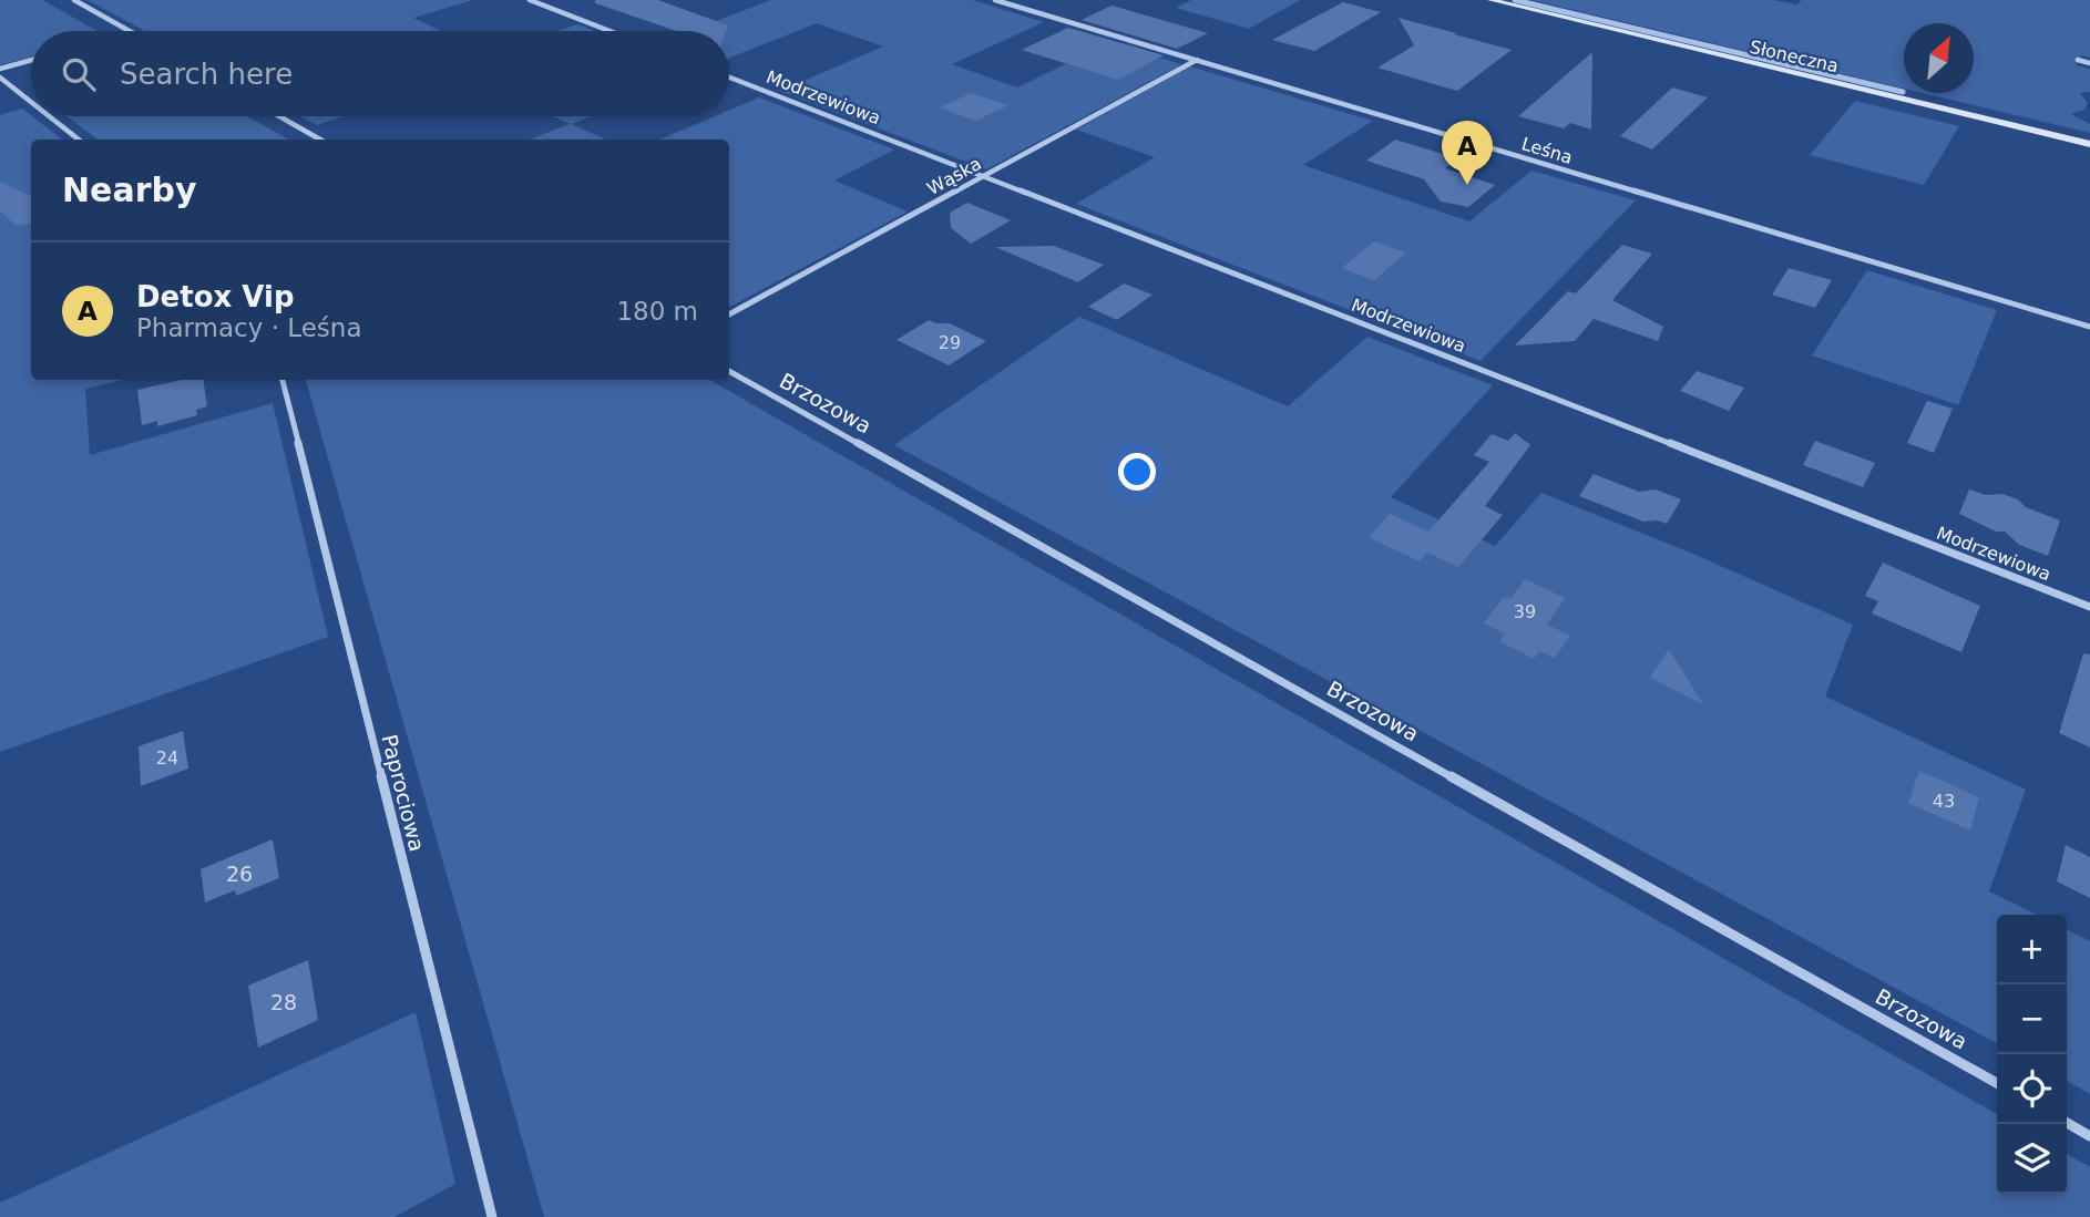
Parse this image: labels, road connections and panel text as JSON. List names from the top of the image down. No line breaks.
{"streets":{"main road":["Słoneczna"],"street":["Modrzewiowa","Leśna","Wąska","Brzozowa","Paprociowa"]},"crossings":[["Modrzewiowa","Wąska"],["Leśna","Wąska"]],"house_numbers":["29","39","24","43","26","28"],"north":"top right","page":{"search":"Search here","pins":"A","heading":"Nearby","list":[{"mark":"A","name":"Detox Vip","note":"Pharmacy · Leśna","value":"180 m"}],"map_buttons":["+","−"]}}
